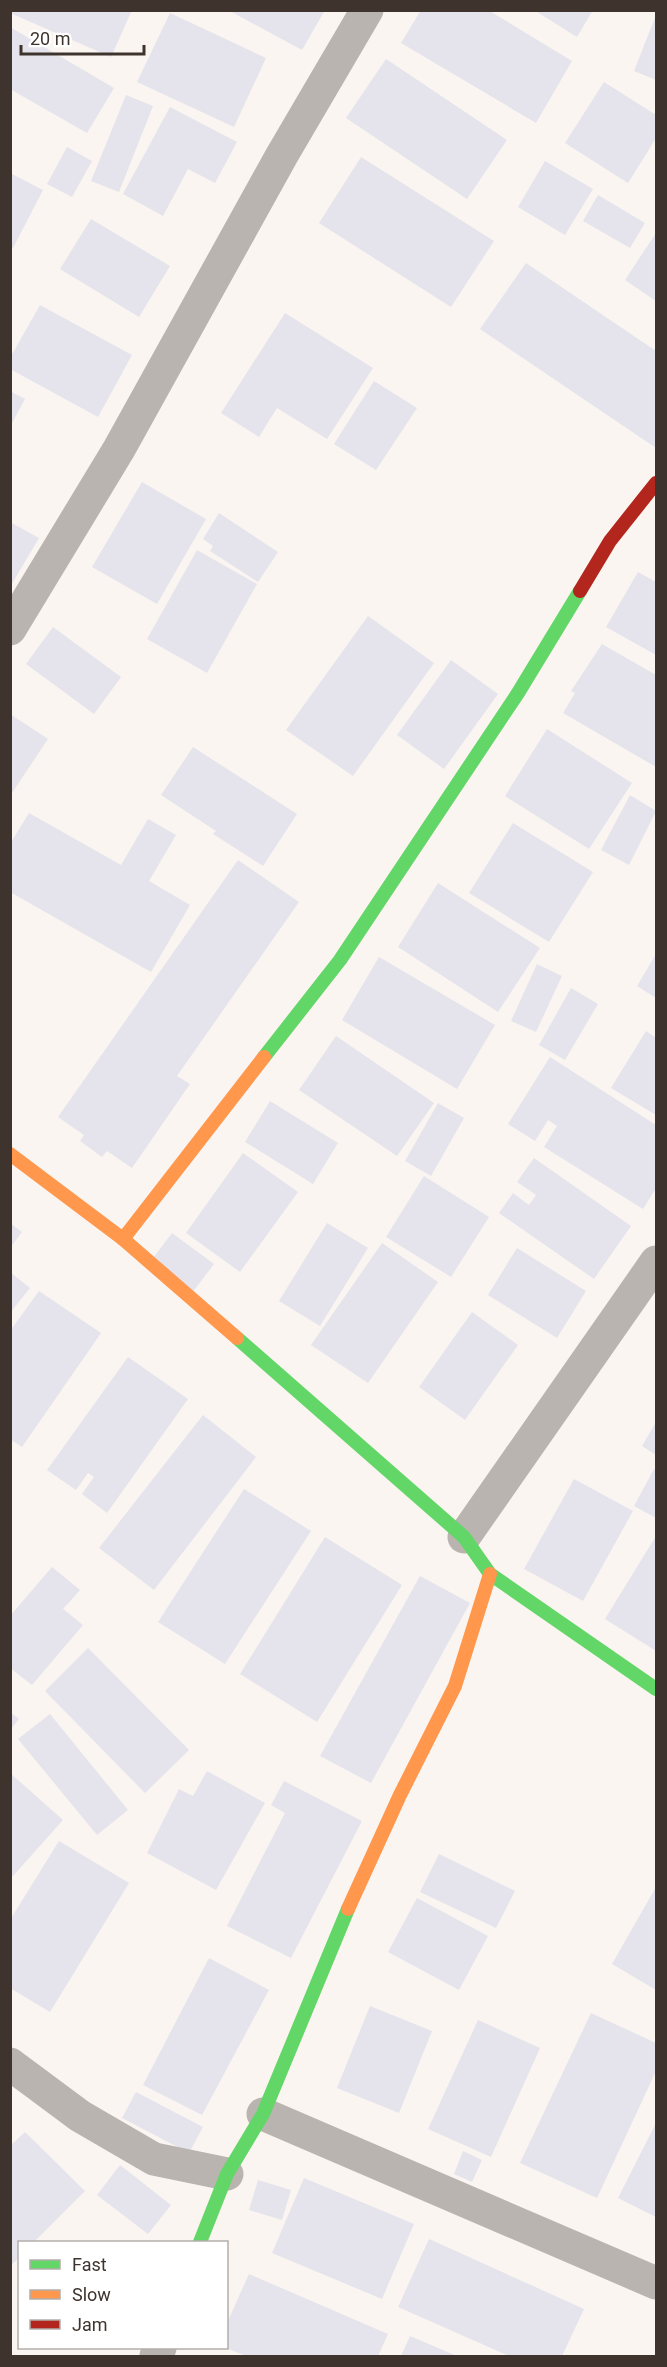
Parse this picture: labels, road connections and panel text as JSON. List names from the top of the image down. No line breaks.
{"legend":["Fast","Slow","Jam"],"scale_bar":"20 m"}
